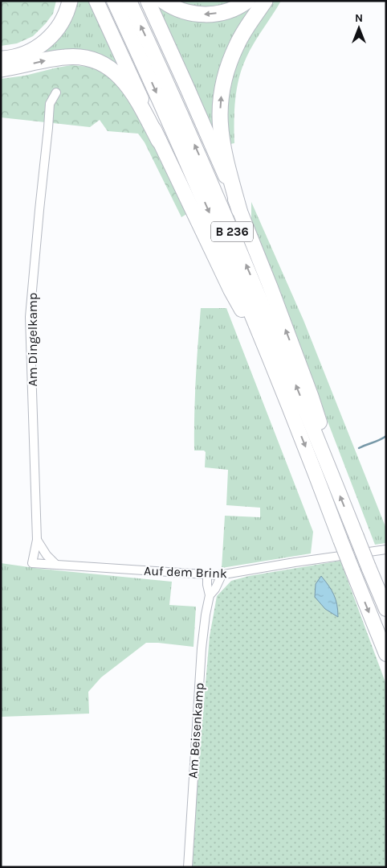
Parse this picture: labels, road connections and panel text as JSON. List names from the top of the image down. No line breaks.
{"streets":{"highway":["B 236"],"street":["Am Dingelkamp","Auf dem Brink","Am Beisenkamp"]},"crossings":[["Am Dingelkamp","Auf dem Brink"],["Auf dem Brink","Am Beisenkamp"]],"north":"top"}
